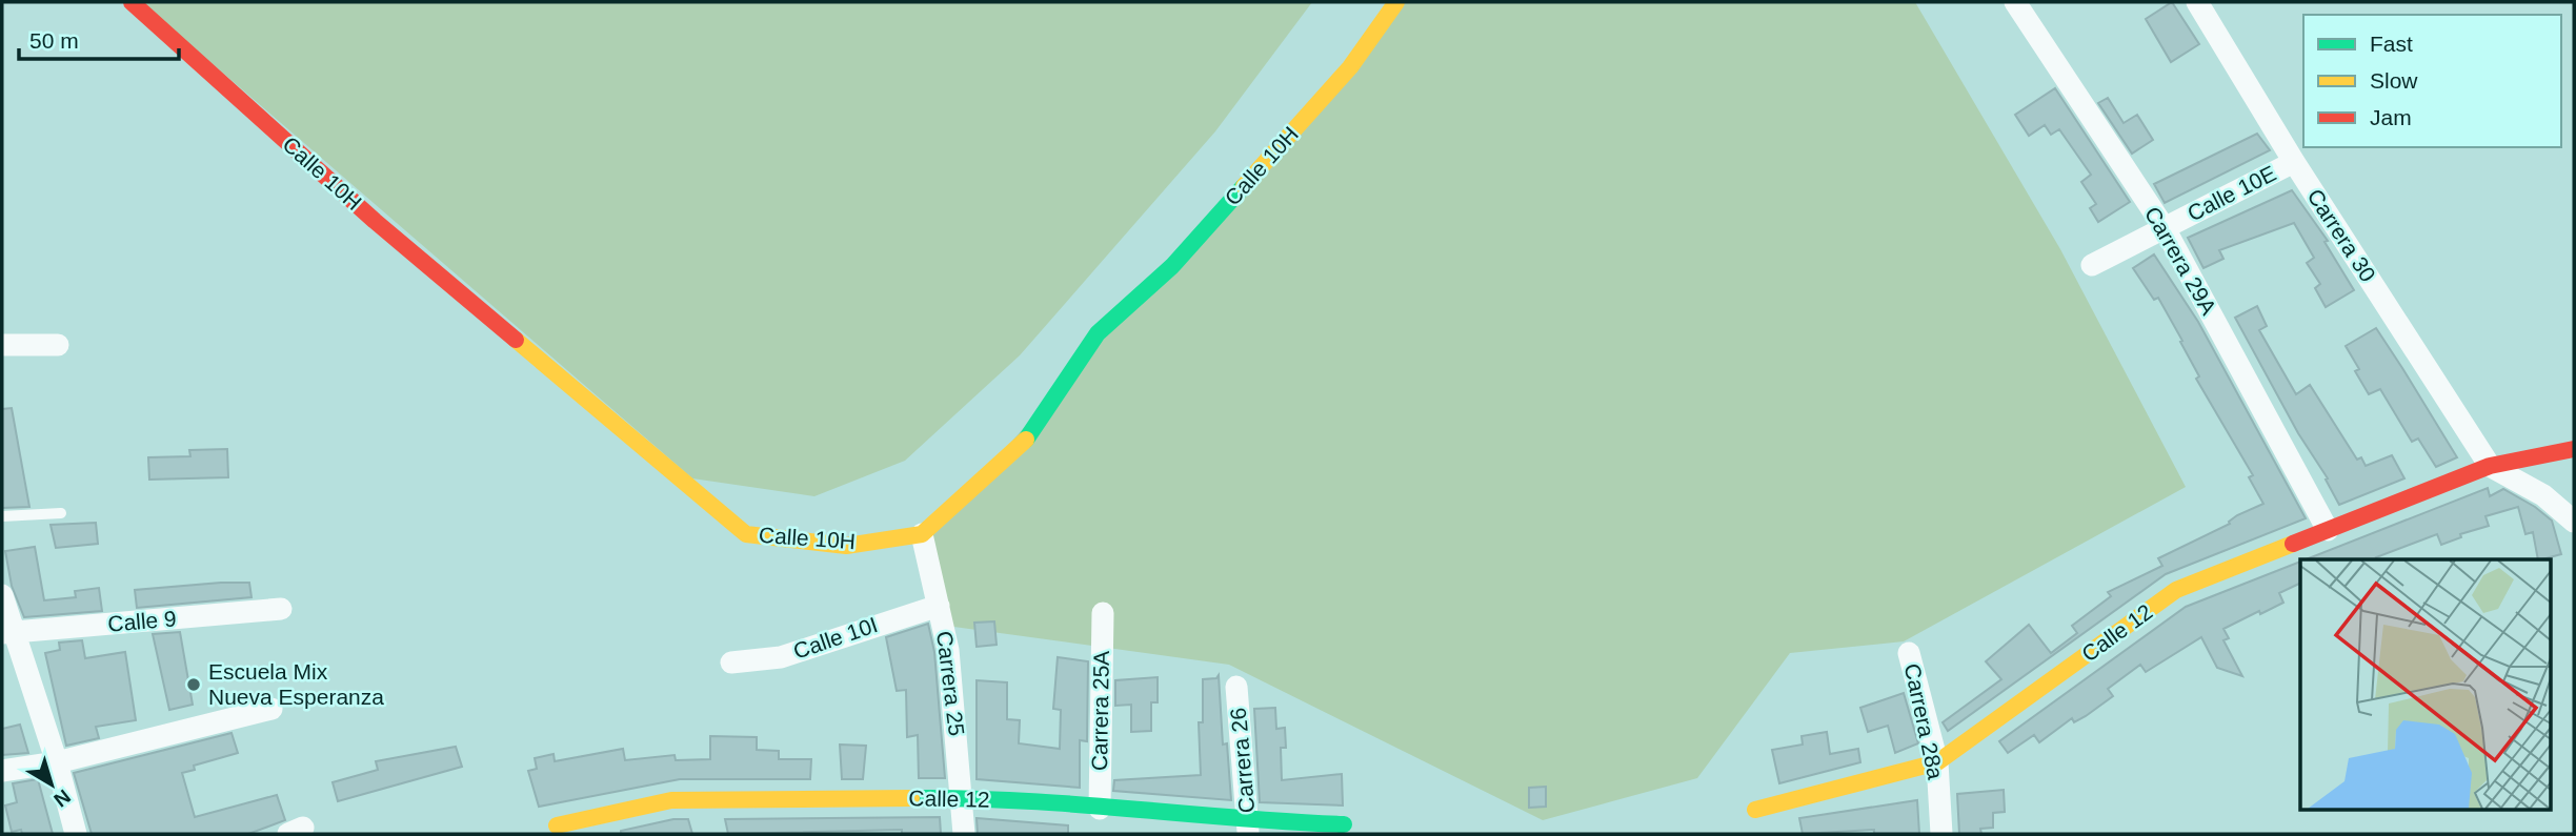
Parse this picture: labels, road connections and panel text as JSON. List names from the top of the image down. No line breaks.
{"streets":{"street":["Calle 10H","Calle 10E","Carrera 30","Carrera 29A","Calle 9","Calle 12","Calle 10I","Carrera 25","Carrera 25A","Carrera 28a","Carrera 26"]},"crossings":[["Calle 10H","Carrera 25"],["Calle 10E","Carrera 30"],["Calle 10E","Carrera 29A"],["Carrera 30","Calle 12"],["Carrera 29A","Calle 12"],["Calle 12","Carrera 25"],["Calle 12","Carrera 25A"],["Calle 12","Carrera 28a"],["Calle 12","Carrera 26"],["Calle 10I","Carrera 25"]],"places":["Escuela Mix Nueva Esperanza"],"legend":["Fast","Slow","Jam"],"scale_bar":"50 m","north":"bottom right"}
